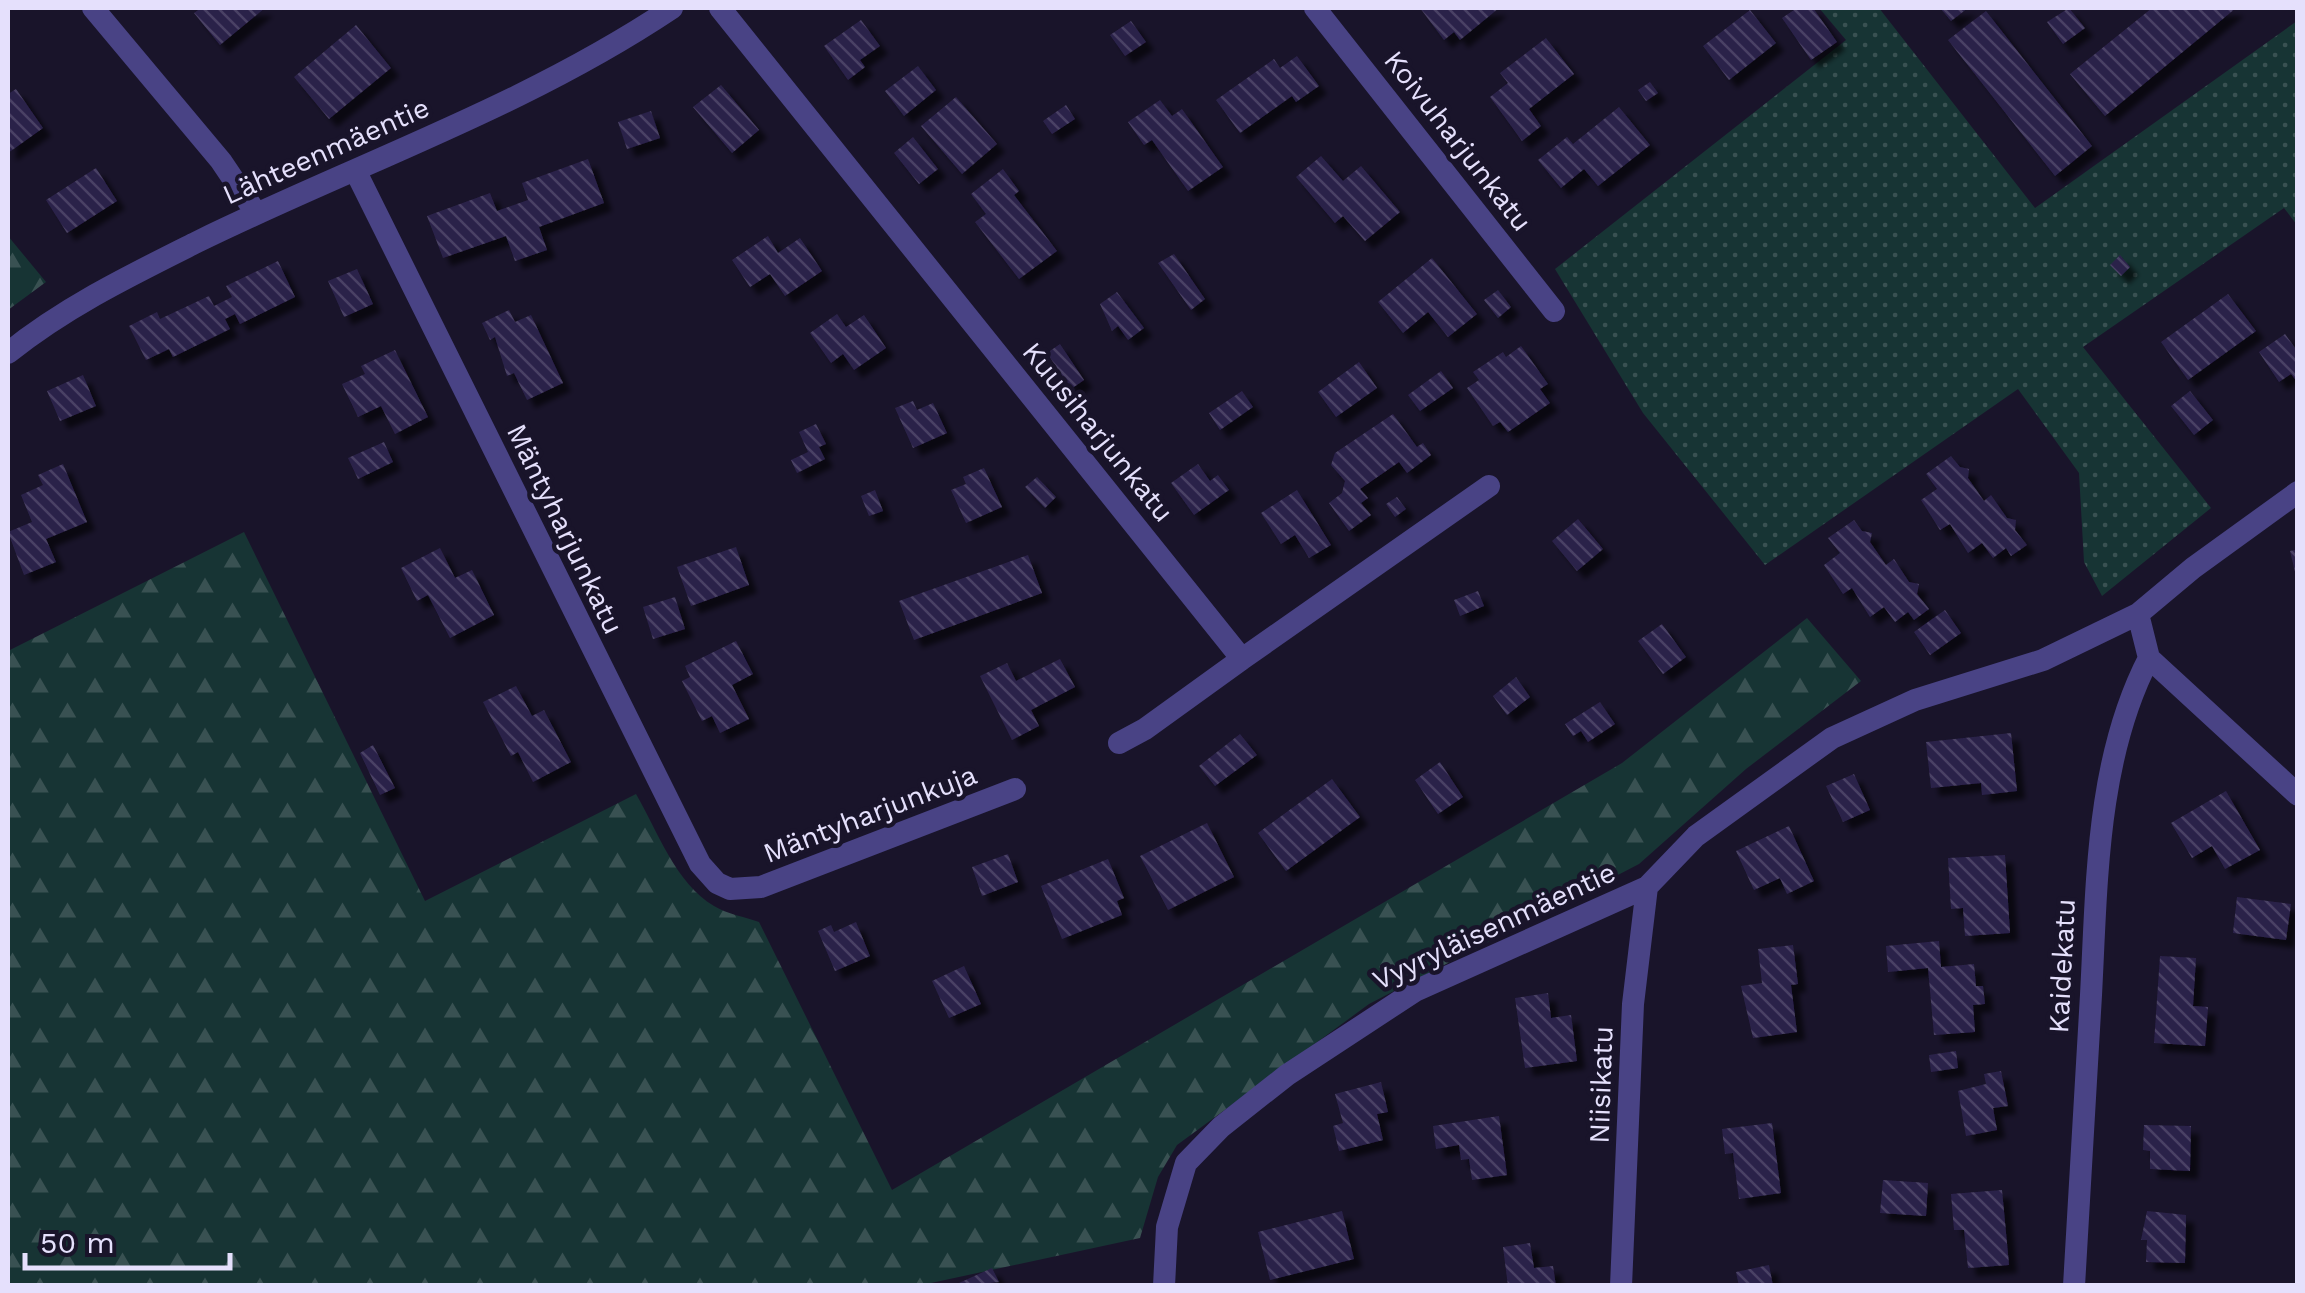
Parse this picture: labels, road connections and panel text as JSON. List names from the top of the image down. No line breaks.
{"streets":{"street":["Koivuharjunkatu","Lähteenmäentie","Kuusiharjunkatu","Mäntyharjunkatu","Mäntyharjunkuja","Vyyryläisenmäentie","Kaidekatu","Niisikatu"]},"crossings":[["Lähteenmäentie","Mäntyharjunkatu"],["Mäntyharjunkatu","Mäntyharjunkuja"],["Vyyryläisenmäentie","Niisikatu"]],"scale_bar":"50 m"}
